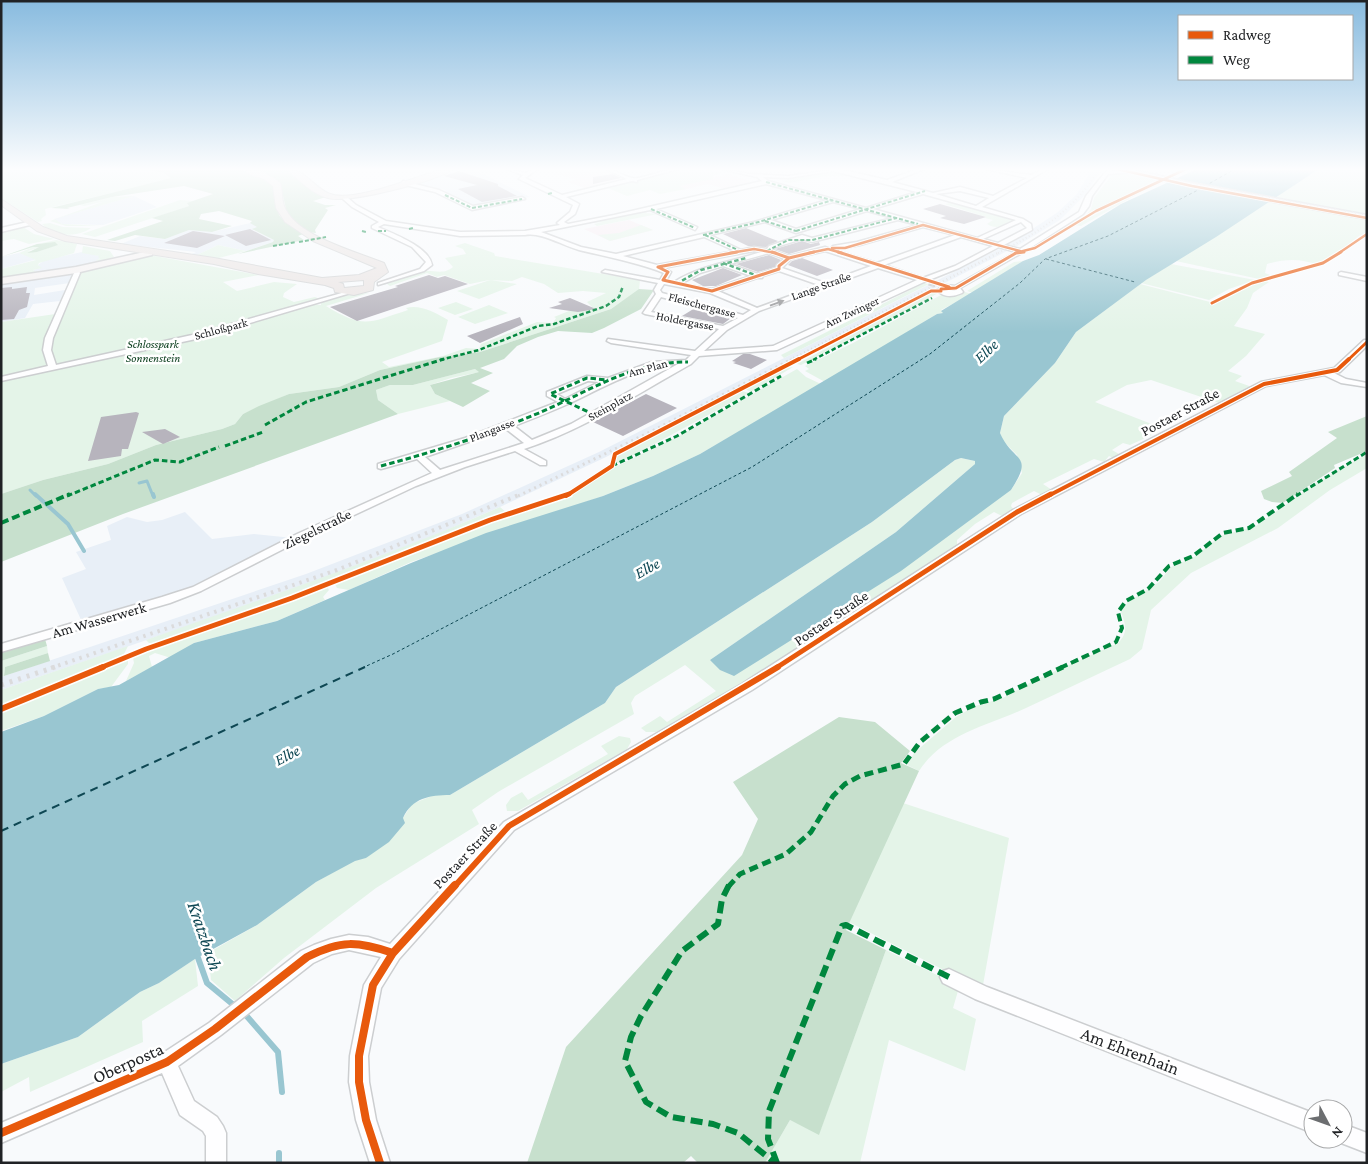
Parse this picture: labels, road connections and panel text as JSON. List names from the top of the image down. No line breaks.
{"streets":{"street":["Lange Straße","Fleischergasse","Am Zwinger","Holdergasse","Schloßpark","Am Plan","Steinplatz","Postaer Straße","Plangasse","Ziegelstraße","Am Wasserwerk","Am Ehrenhain","Oberposta"]},"crossings":[["Lange Straße","Fleischergasse"],["Lange Straße","Holdergasse"],["Lange Straße","Steinplatz"],["Fleischergasse","Holdergasse"],["Am Zwinger","Steinplatz"],["Am Plan","Steinplatz"],["Am Plan","Plangasse"],["Steinplatz","Ziegelstraße"],["Postaer Straße","Oberposta"],["Ziegelstraße","Am Wasserwerk"]],"water":["Elbe","Kratzbach"],"parks":["Schlosspark Sonnenstein"],"legend":["Radweg","Weg"],"north":"bottom right"}
